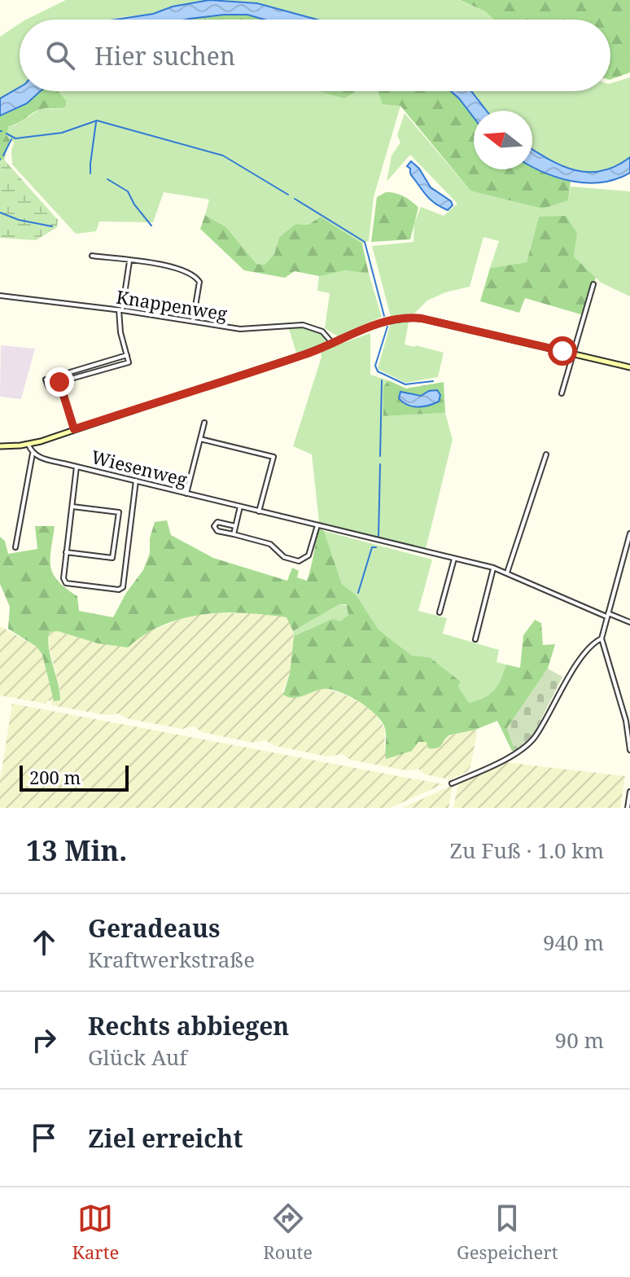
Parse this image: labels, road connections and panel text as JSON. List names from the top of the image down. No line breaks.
{"streets":{"street":["Knappenweg","Wiesenweg"]},"scale_bar":"200 m","north":"left","page":{"search":"Hier suchen","scale":"200 m","heading":["13 Min.","Zu Fuß · 1.0 km"],"list":[["Geradeaus","Kraftwerkstraße","940 m"],["Rechts abbiegen","Glück Auf","90 m"],"Ziel erreicht"],"nav":["Karte","Route","Gespeichert"]}}
